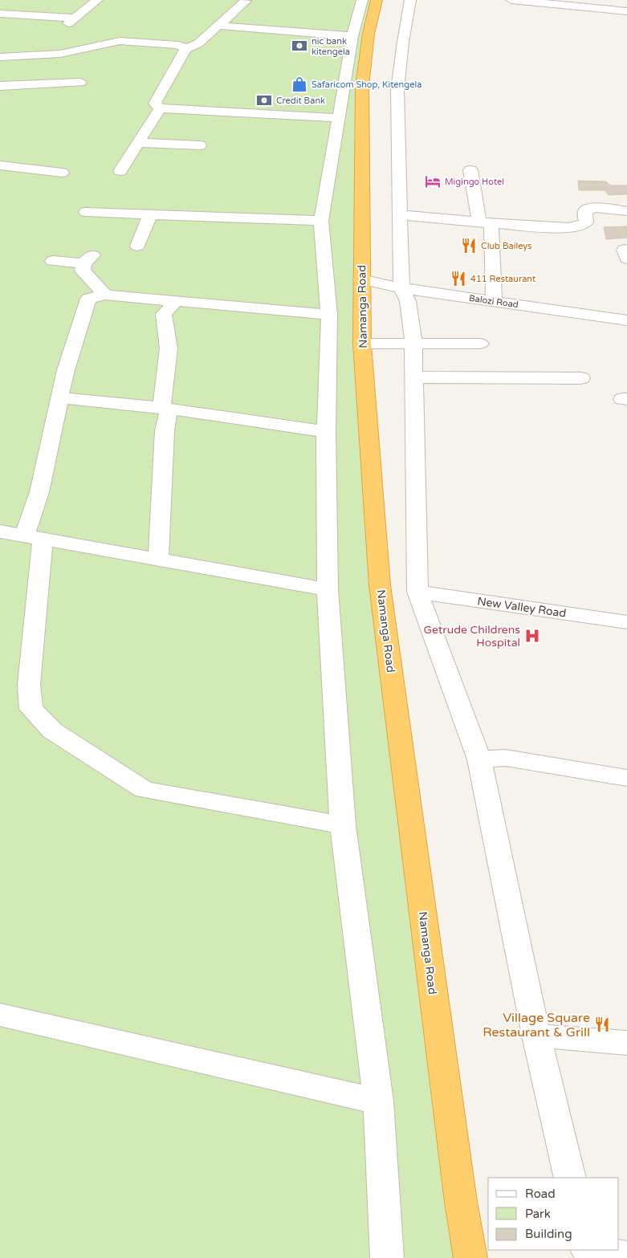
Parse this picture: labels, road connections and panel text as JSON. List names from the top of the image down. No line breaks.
{"streets":{"highway":["Namanga Road"],"street":["Balozi Road","New Valley Road"]},"crossings":[["Balozi Road","Namanga Road"]],"places":{"bank":["nic bank kitengela","Credit Bank"],"shop":["Safaricom Shop, Kitengela"],"hotel":["Migingo Hotel"],"restaurant":["Club Baileys","411 Restaurant","Village Square Restaurant & Grill"],"hospital":["Getrude Childrens Hospital"]},"legend":["Road","Park","Building"]}
